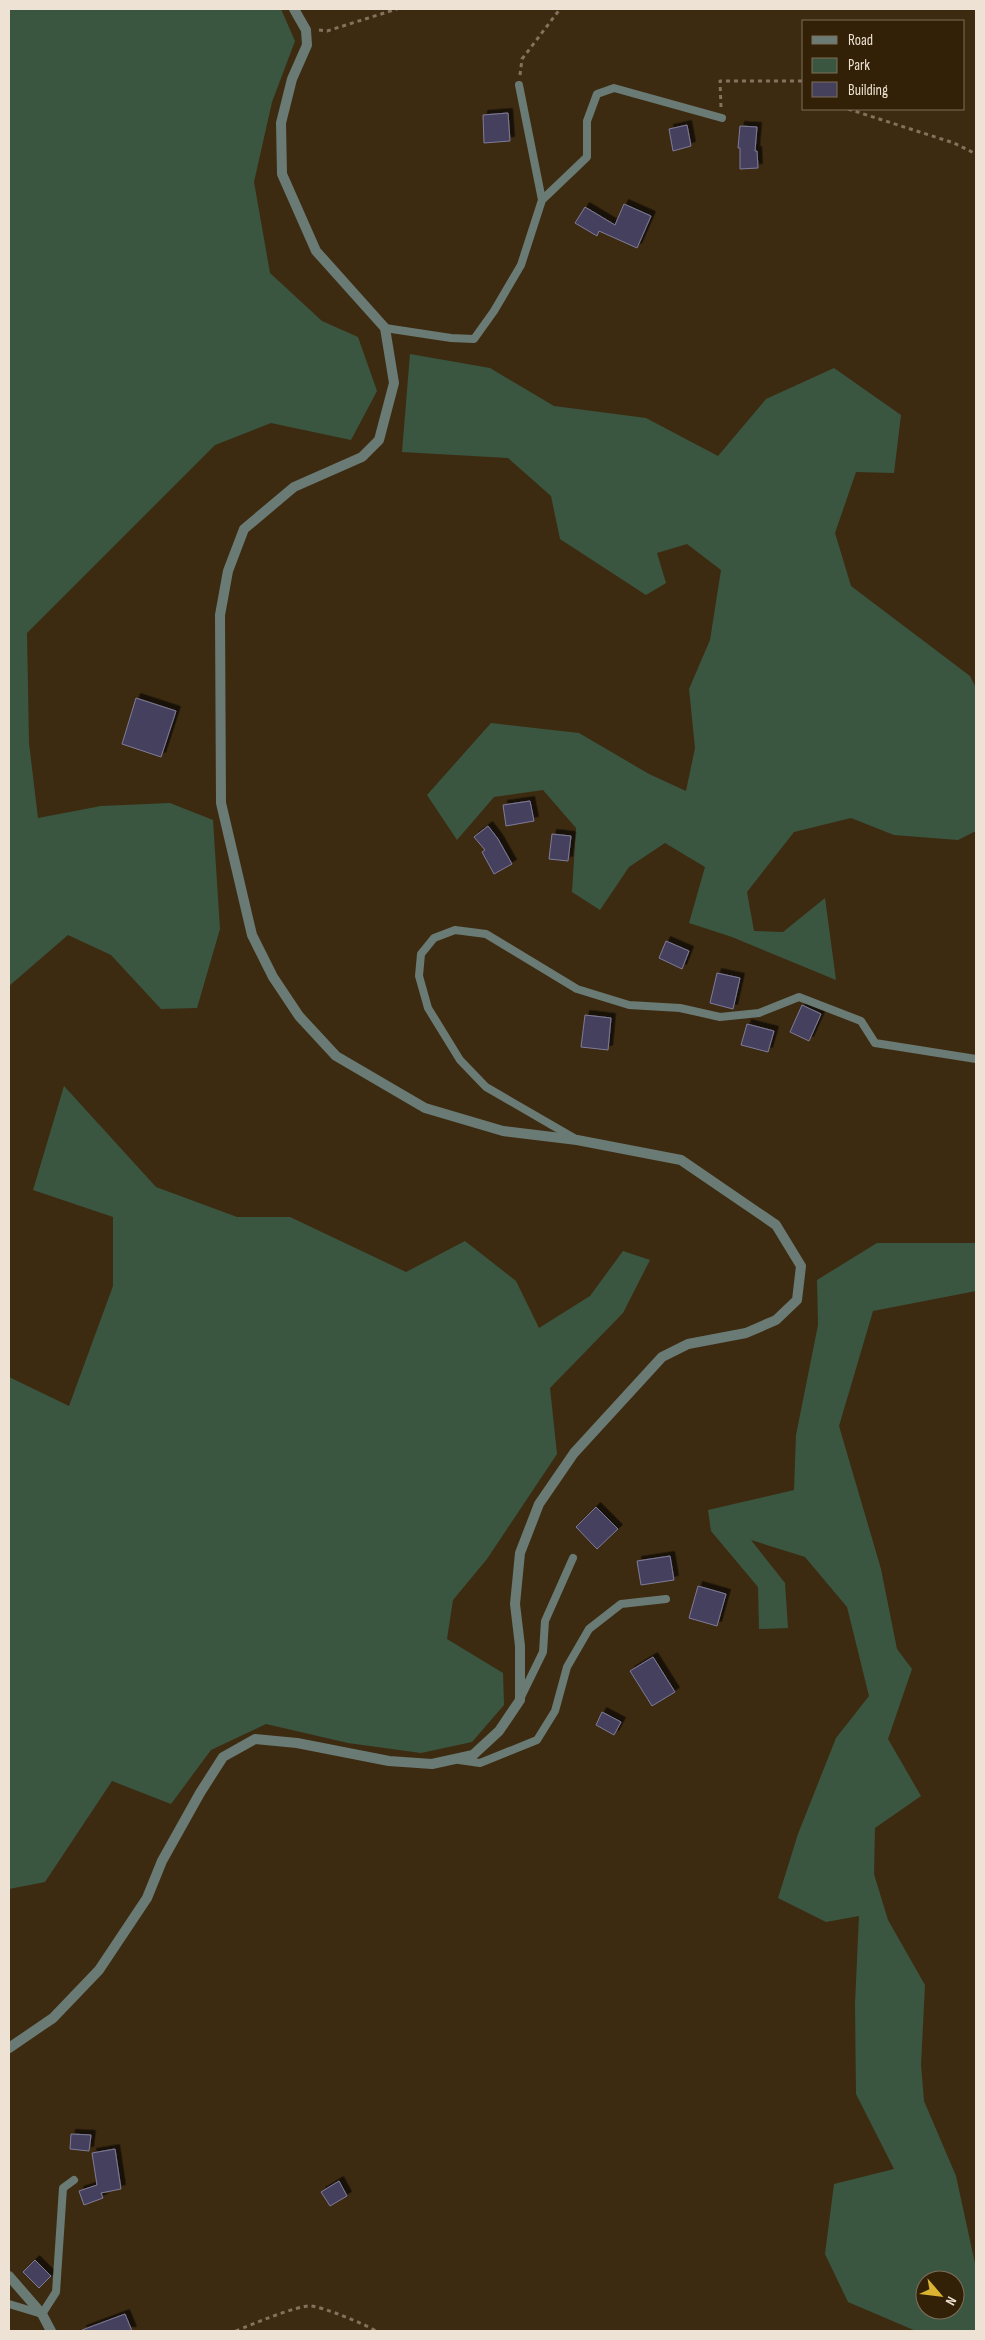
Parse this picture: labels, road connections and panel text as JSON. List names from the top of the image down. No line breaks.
{"legend":["Road","Park","Building"],"north":"bottom right"}
